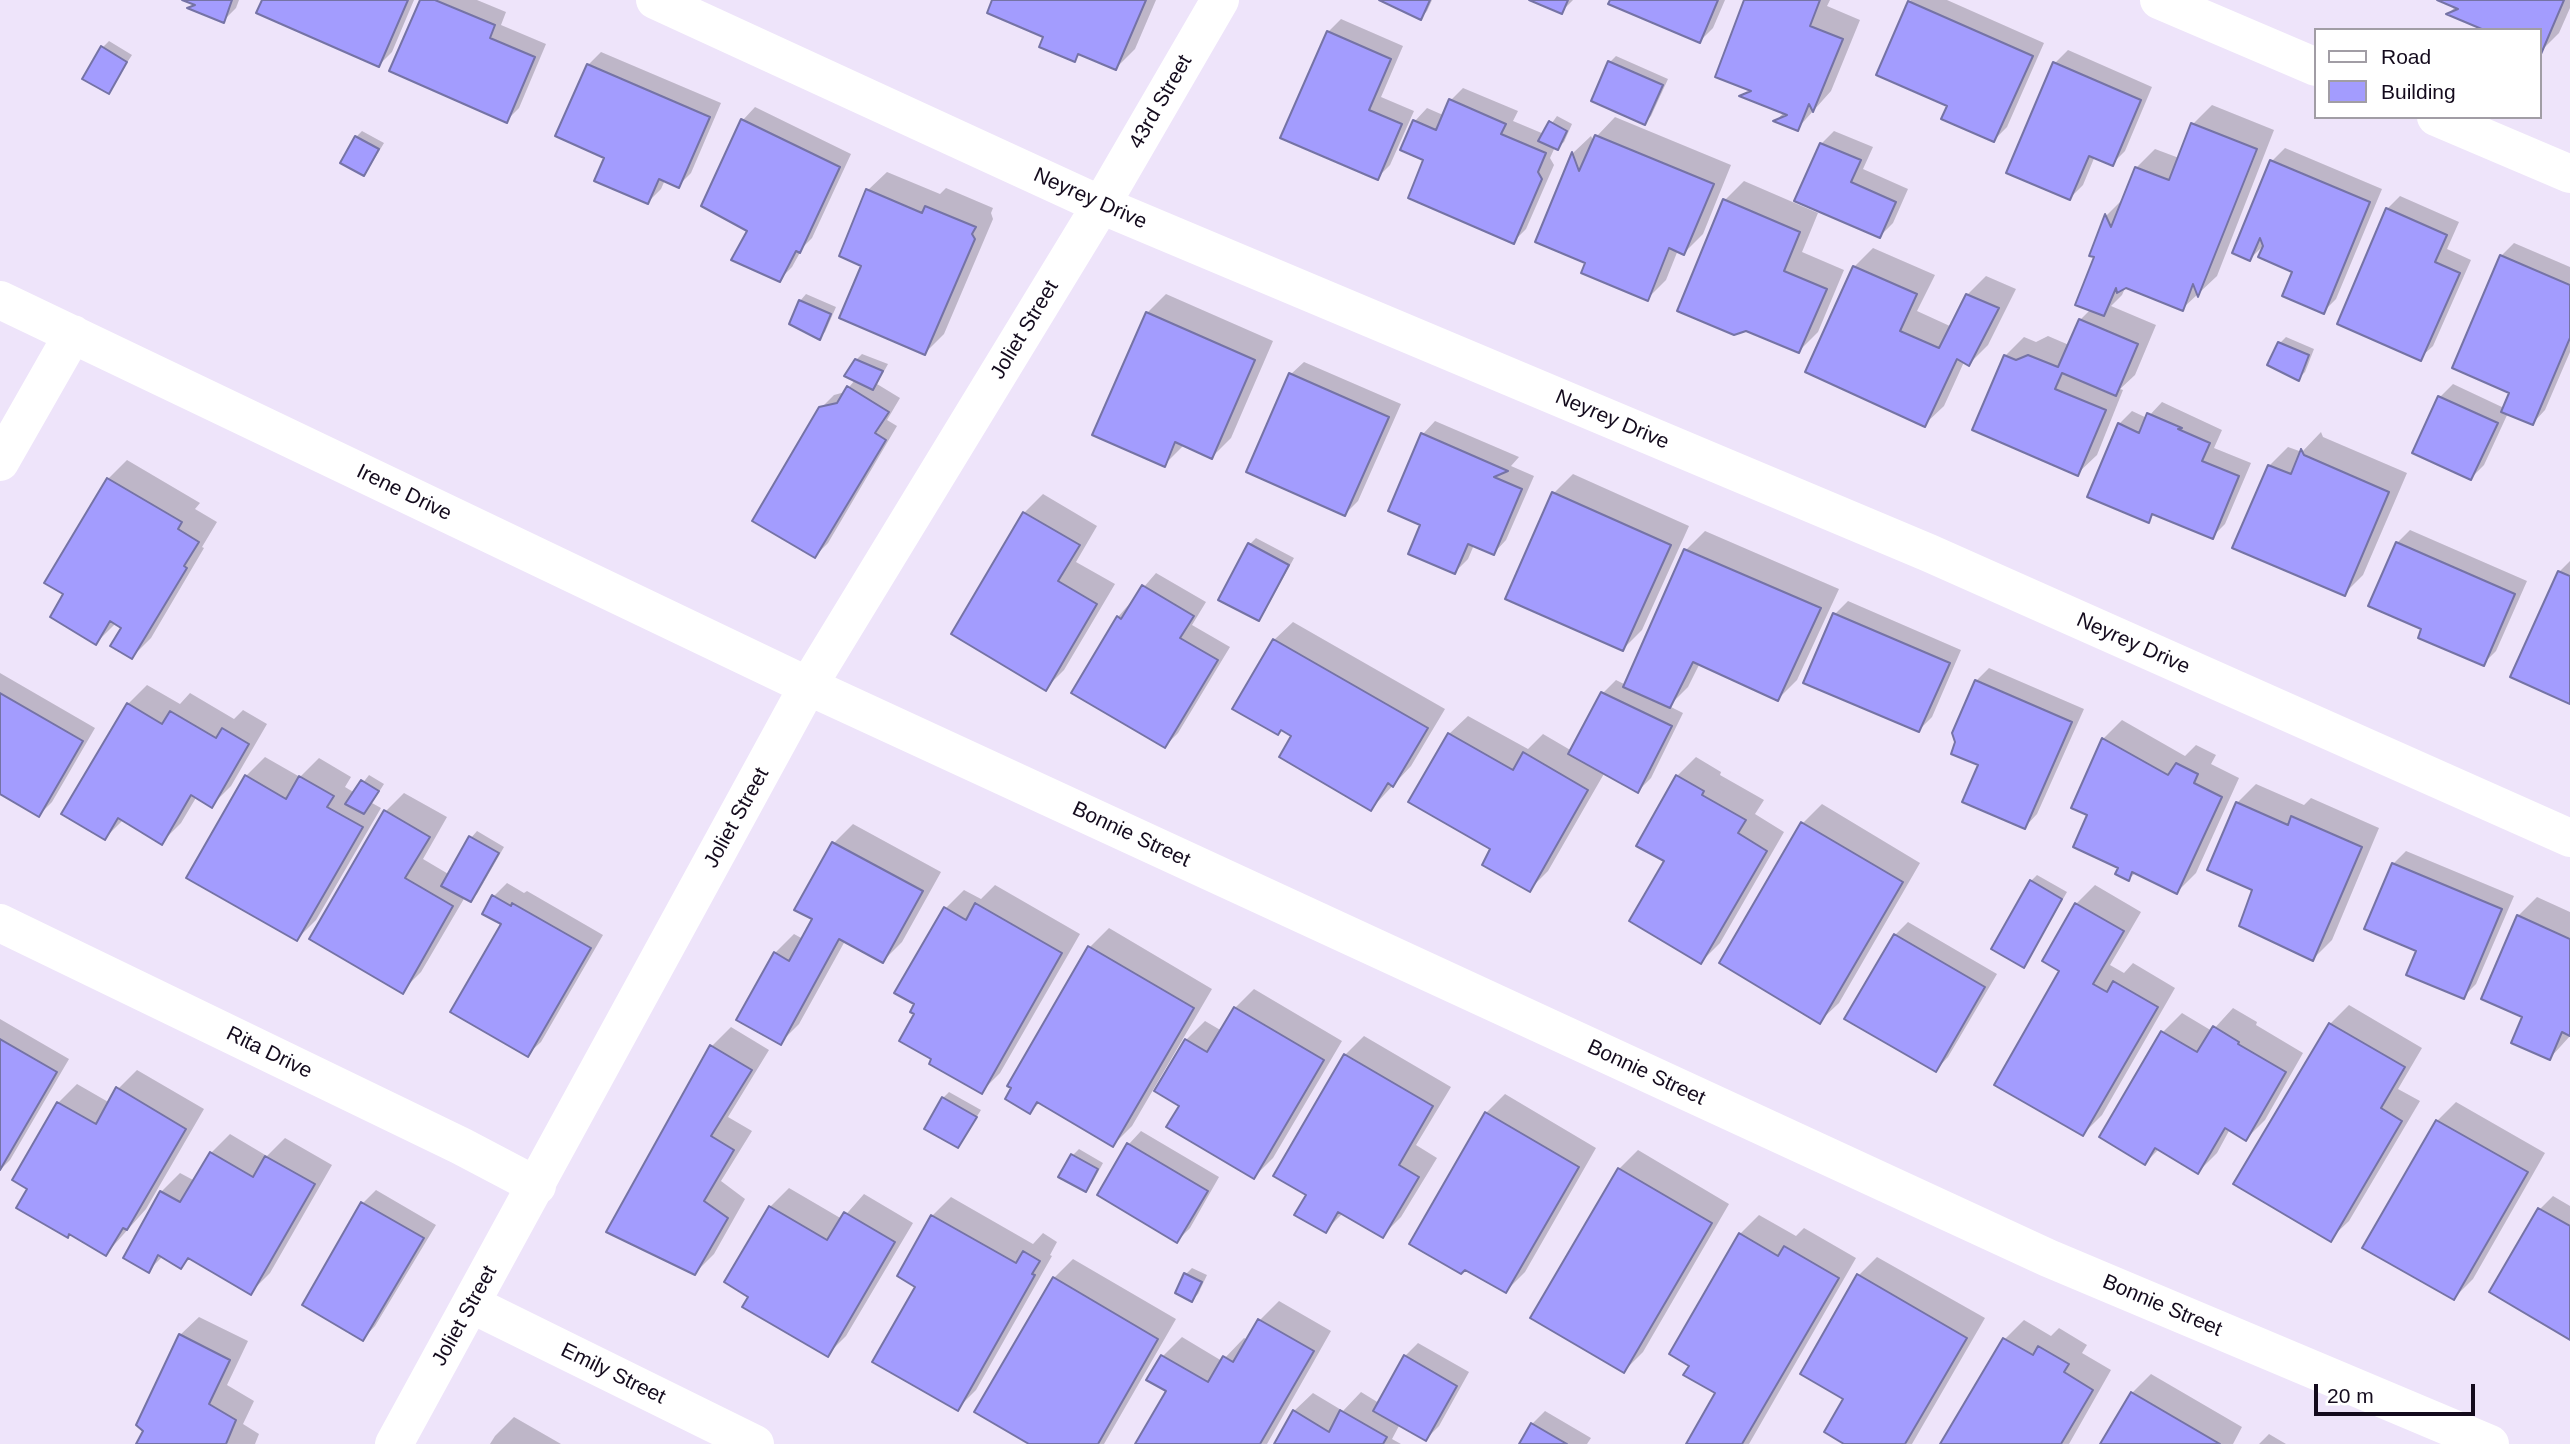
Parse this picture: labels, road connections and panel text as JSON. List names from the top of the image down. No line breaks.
{"streets":{"street":["43rd Street","Neyrey Drive","Joliet Street","Irene Drive","Bonnie Street","Rita Drive","Emily Street"]},"crossings":[["43rd Street","Neyrey Drive"],["43rd Street","Joliet Street"],["Neyrey Drive","Joliet Street"],["Joliet Street","Irene Drive"],["Joliet Street","Bonnie Street"],["Joliet Street","Rita Drive"],["Joliet Street","Emily Street"],["Irene Drive","Bonnie Street"]],"legend":["Road","Building"],"scale_bar":"20 m"}
